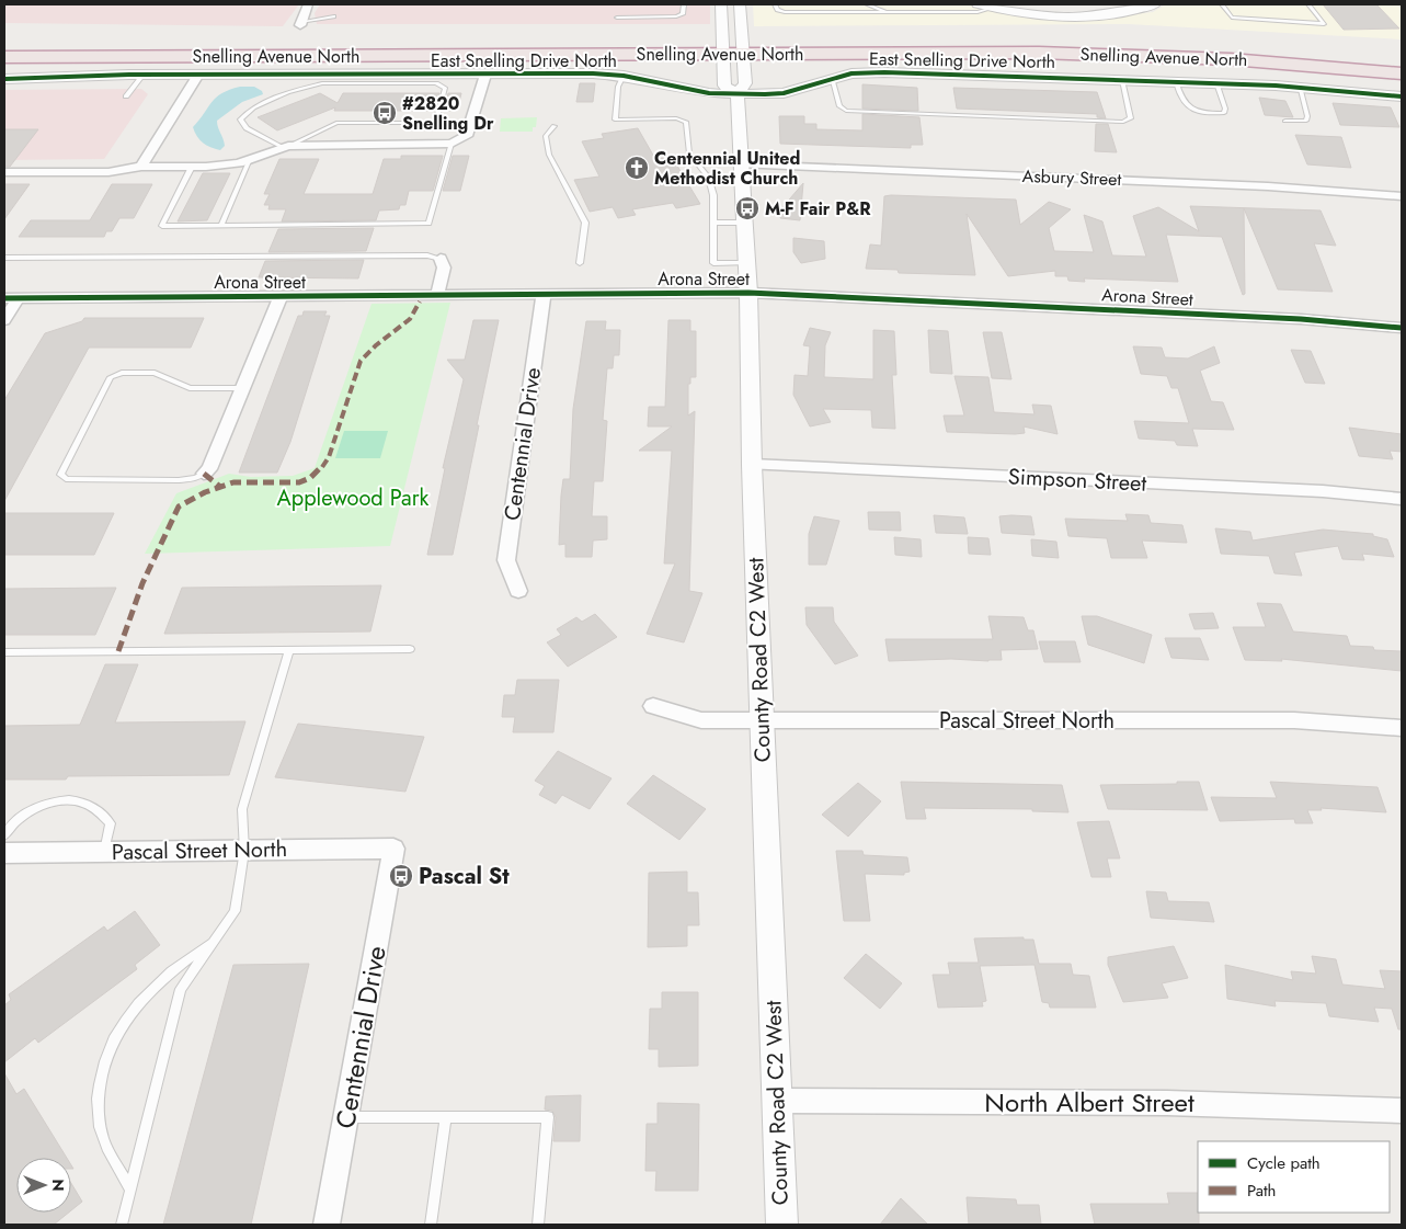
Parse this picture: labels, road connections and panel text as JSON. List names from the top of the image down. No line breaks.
{"streets":{"highway":["Snelling Avenue North"],"street":["East Snelling Drive North","Asbury Street","Arona Street","Centennial Drive","Simpson Street","County Road C2 West","Pascal Street North","North Albert Street"]},"crossings":[["Snelling Avenue North","County Road C2 West"],["East Snelling Drive North","County Road C2 West"],["Asbury Street","County Road C2 West"],["Arona Street","Centennial Drive"],["Arona Street","County Road C2 West"],["Centennial Drive","Pascal Street North"],["Simpson Street","County Road C2 West"],["County Road C2 West","Pascal Street North"],["County Road C2 West","North Albert Street"]],"parks":["Applewood Park"],"places":{"bus stop":["#2820 Snelling Dr","M-F Fair P&R","Pascal St"],"church":["Centennial United Methodist Church"]},"legend":["Cycle path","Path"],"north":"right"}
